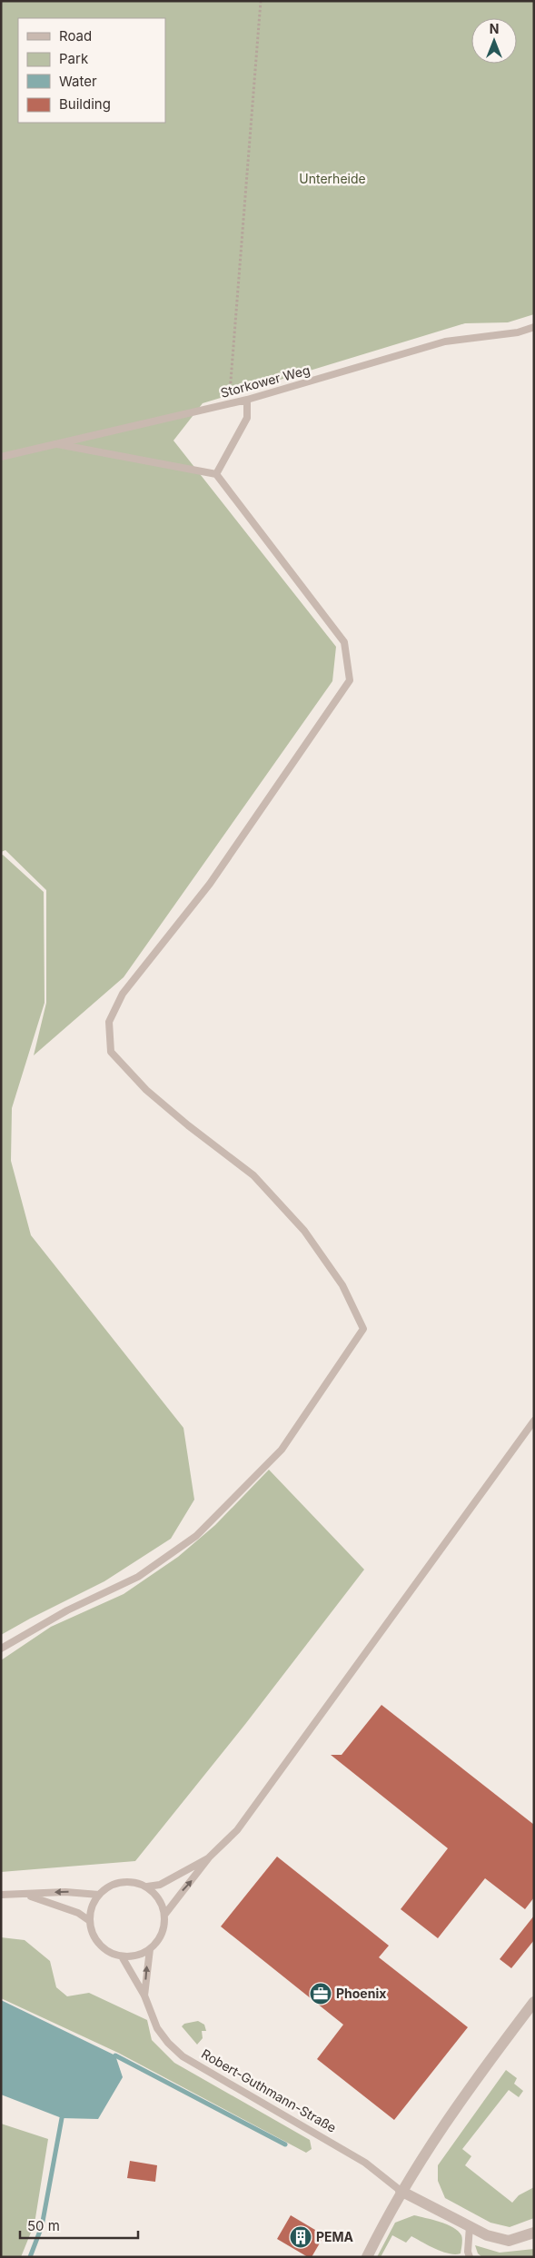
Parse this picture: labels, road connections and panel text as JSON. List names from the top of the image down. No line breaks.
{"streets":{"street":["Robert-Guthmann-Straße"],"lane":["Storkower Weg"]},"parks":["Unterheide"],"places":{"office":["Phoenix"],"building":["PEMA"]},"legend":["Road","Park","Water","Building"],"scale_bar":"50 m","north":"top"}
